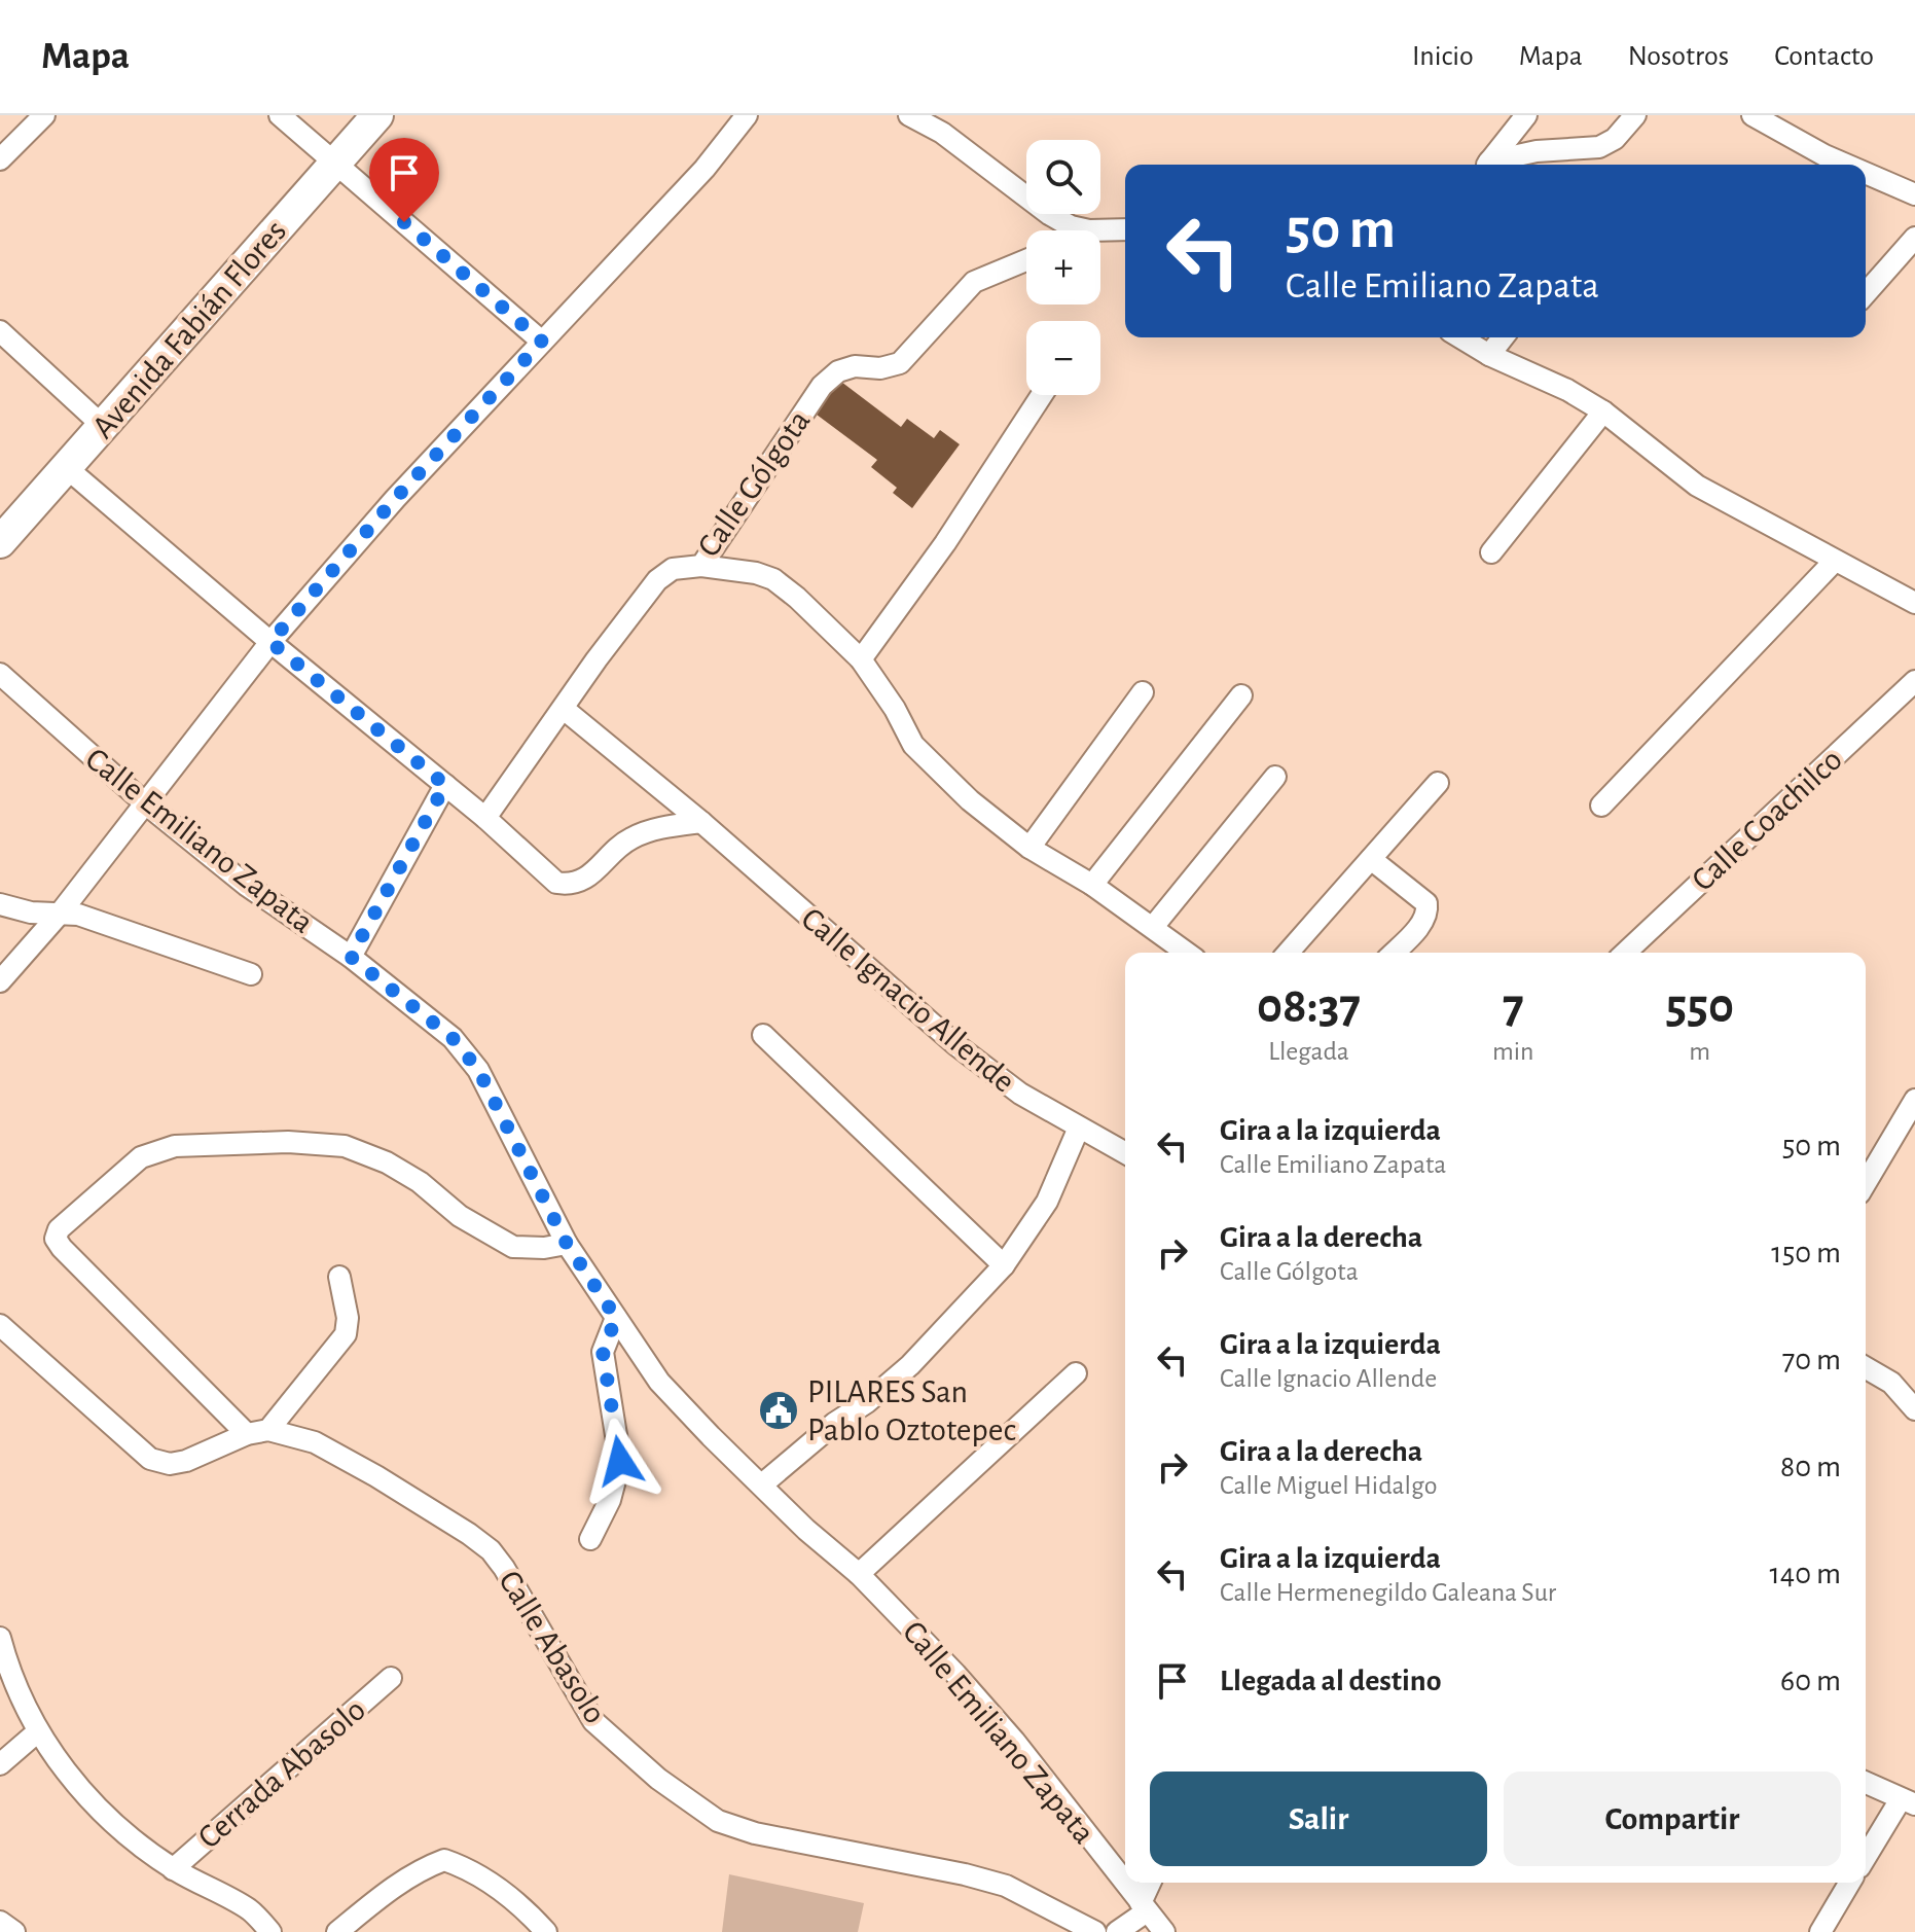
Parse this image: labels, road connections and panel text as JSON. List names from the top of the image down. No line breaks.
{"streets":{"main road":["Avenida Fabián Flores"],"street":["Calle Gólgota","Calle Coachilco","Calle Emiliano Zapata","Calle Ignacio Allende","Calle Abasolo","Cerrada Abasolo"]},"crossings":[["Calle Gólgota","Calle Ignacio Allende"]],"places":{"public building":["PILARES San Pablo Oztotepec"]},"page":{"header":"Mapa","nav":["Inicio","Mapa","Nosotros","Contacto"],"map_buttons":["+","−"],"turn":["50 m","Calle Emiliano Zapata"],"eta":["08:37","Llegada","7","min","550","m"],"list":[{"name":"Gira a la izquierda","note":"Calle Emiliano Zapata","value":"50 m"},{"name":"Gira a la derecha","note":"Calle Gólgota","value":"150 m"},{"name":"Gira a la izquierda","note":"Calle Ignacio Allende","value":"70 m"},{"name":"Gira a la derecha","note":"Calle Miguel Hidalgo","value":"80 m"},{"name":"Gira a la izquierda","note":"Calle Hermenegildo Galeana Sur","value":"140 m"},{"name":"Llegada al destino","value":"60 m"}],"buttons":["Salir","Compartir"]}}
